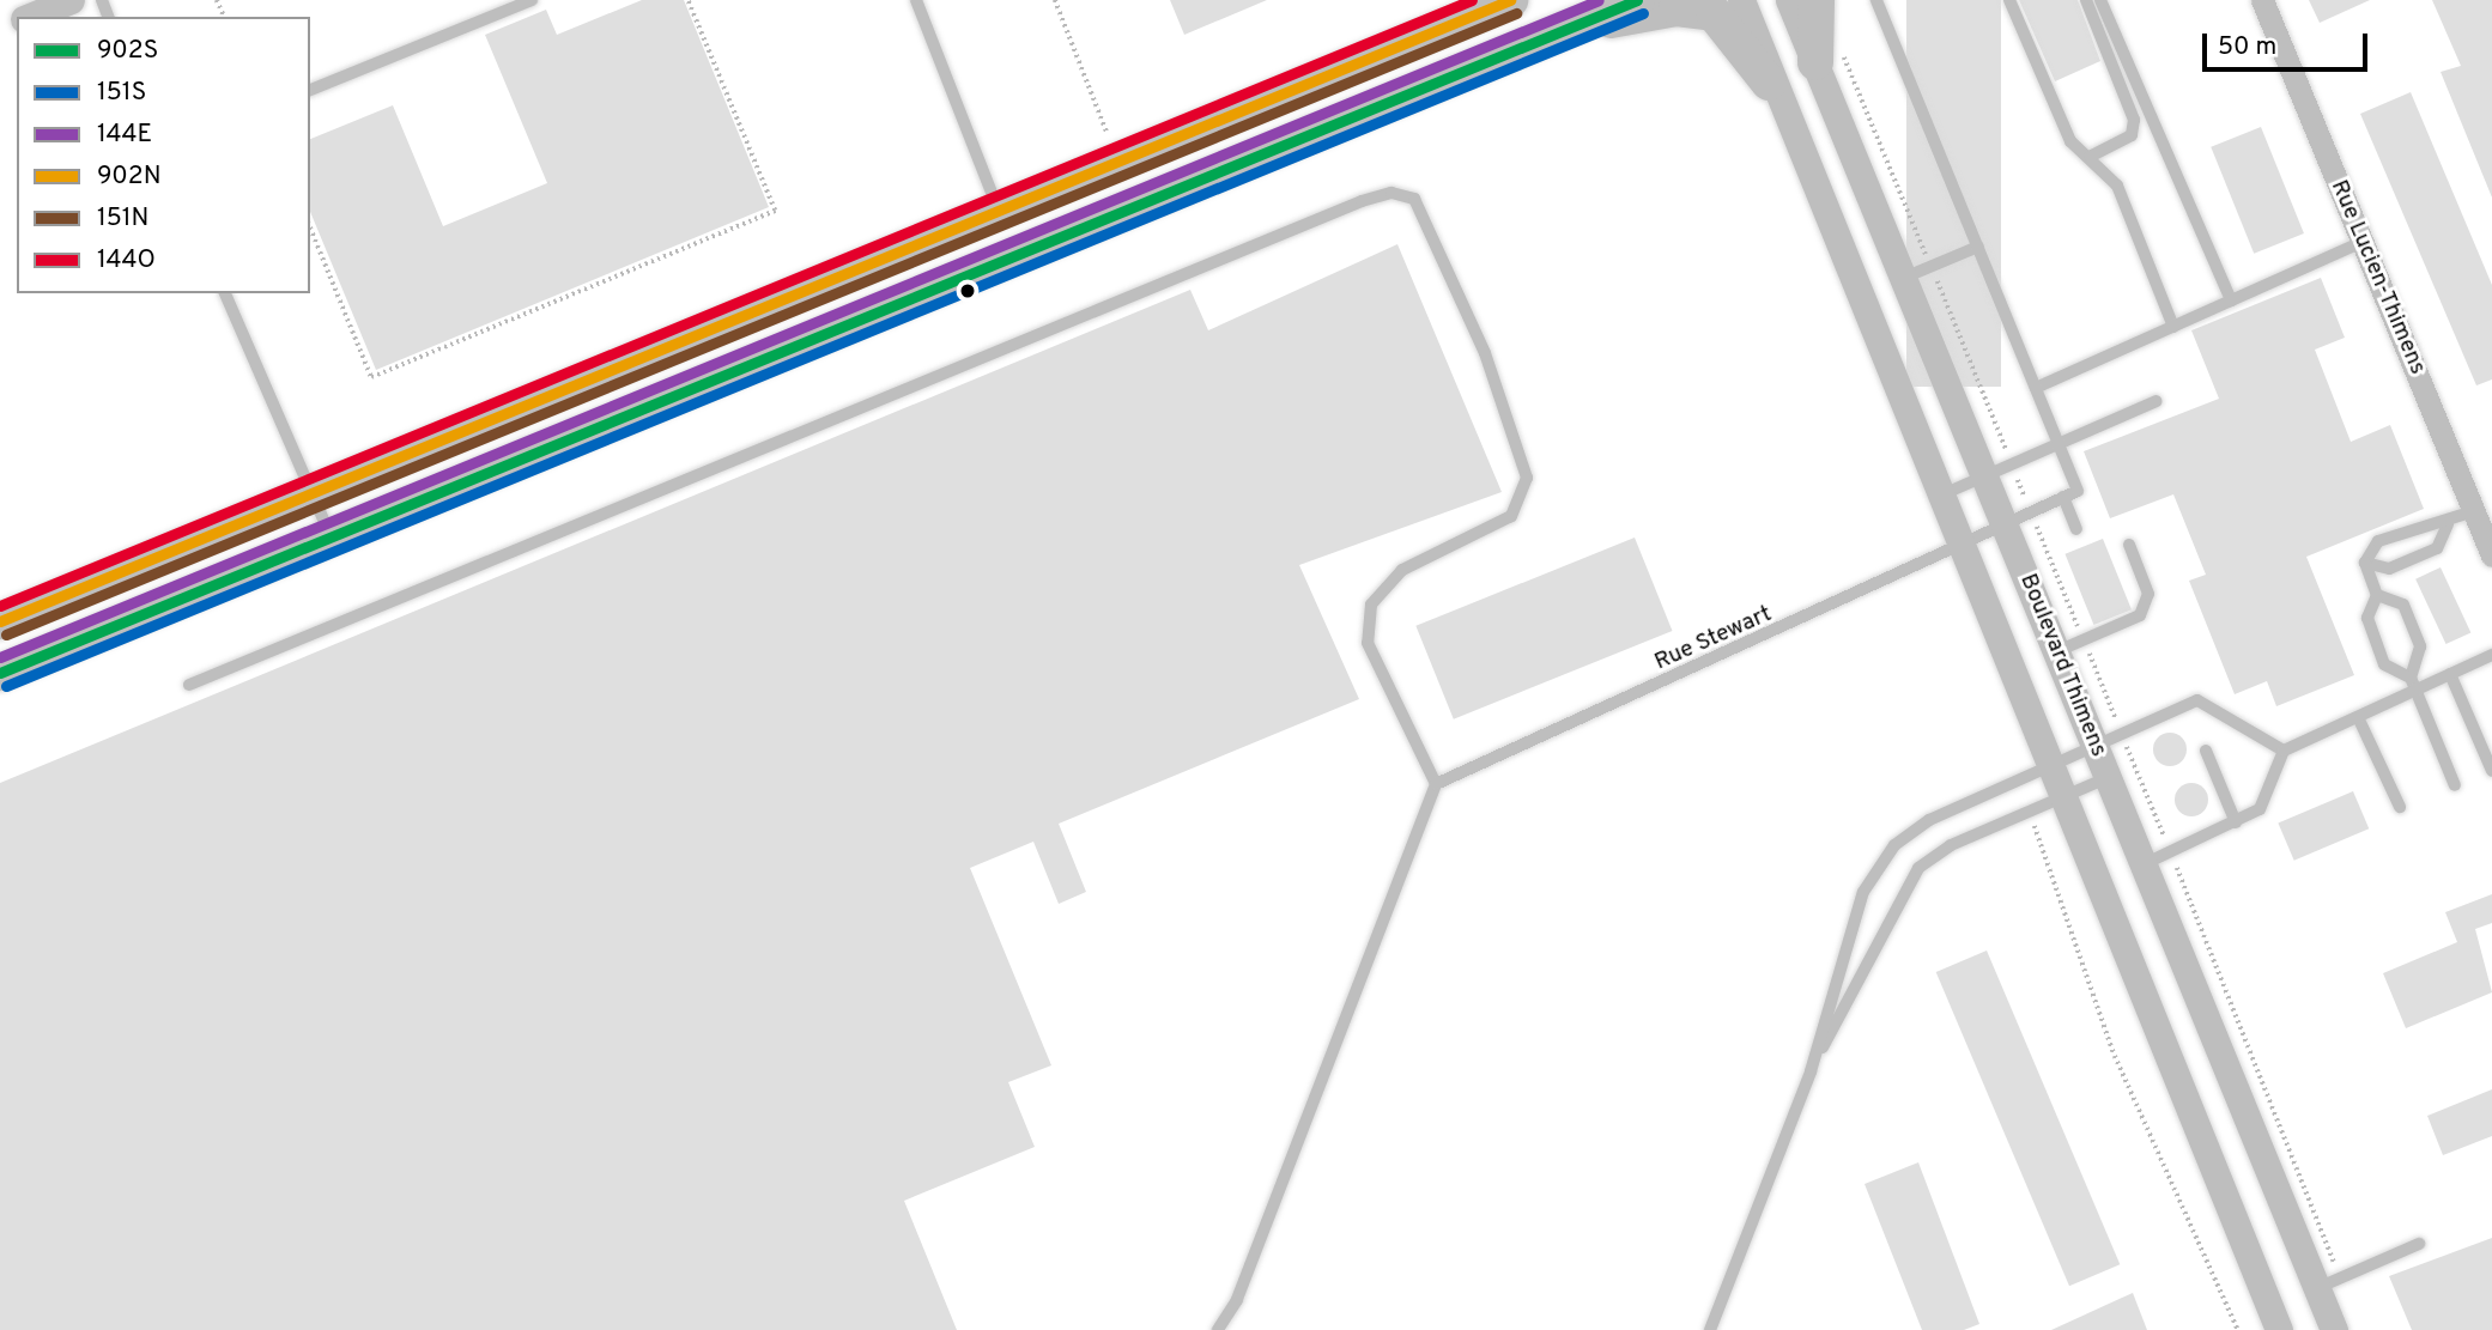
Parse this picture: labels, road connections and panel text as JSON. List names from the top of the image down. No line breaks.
{"streets":{"street":["Rue Lucien-Thimens","Boulevard Thimens"],"lane":["Rue Stewart"]},"crossings":[["Rue Stewart","Boulevard Thimens"]],"lines":["transit line 902S","transit line 144E","transit line 902N","transit line 144O","transit line 151S","transit line 151N"],"legend":["902S","151S","144E","902N","151N","144O"],"scale_bar":"50 m"}
